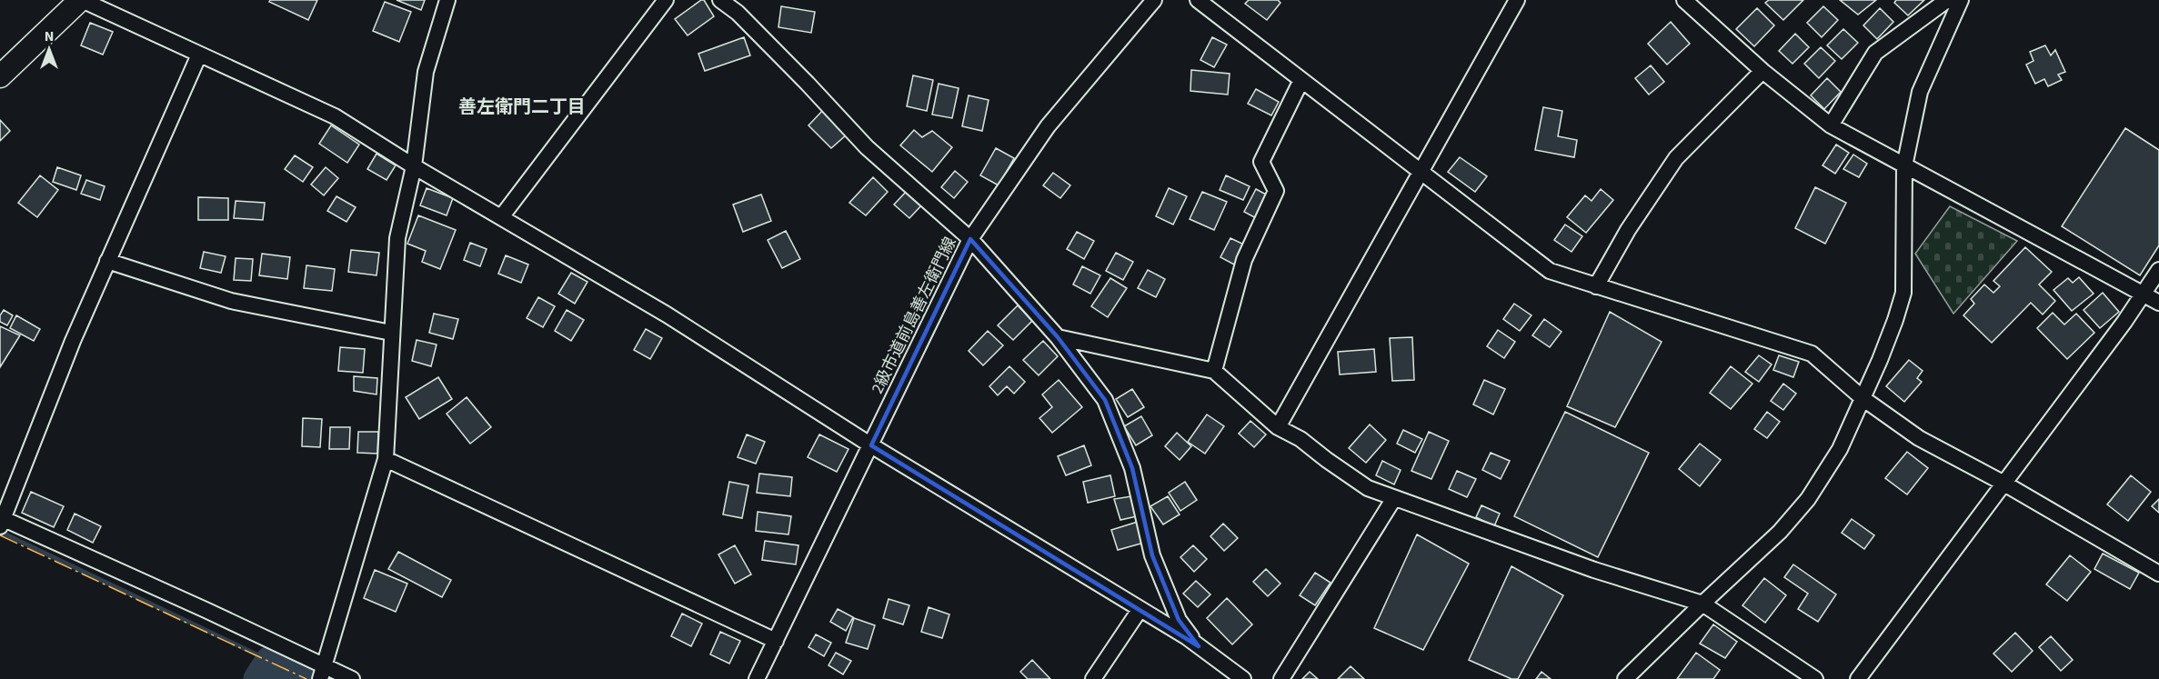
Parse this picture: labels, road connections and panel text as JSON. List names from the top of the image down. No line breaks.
{"streets":{"street":["2級市道前島善左衛門線"]},"districts":["善左衛門二丁目"],"north":"top"}
